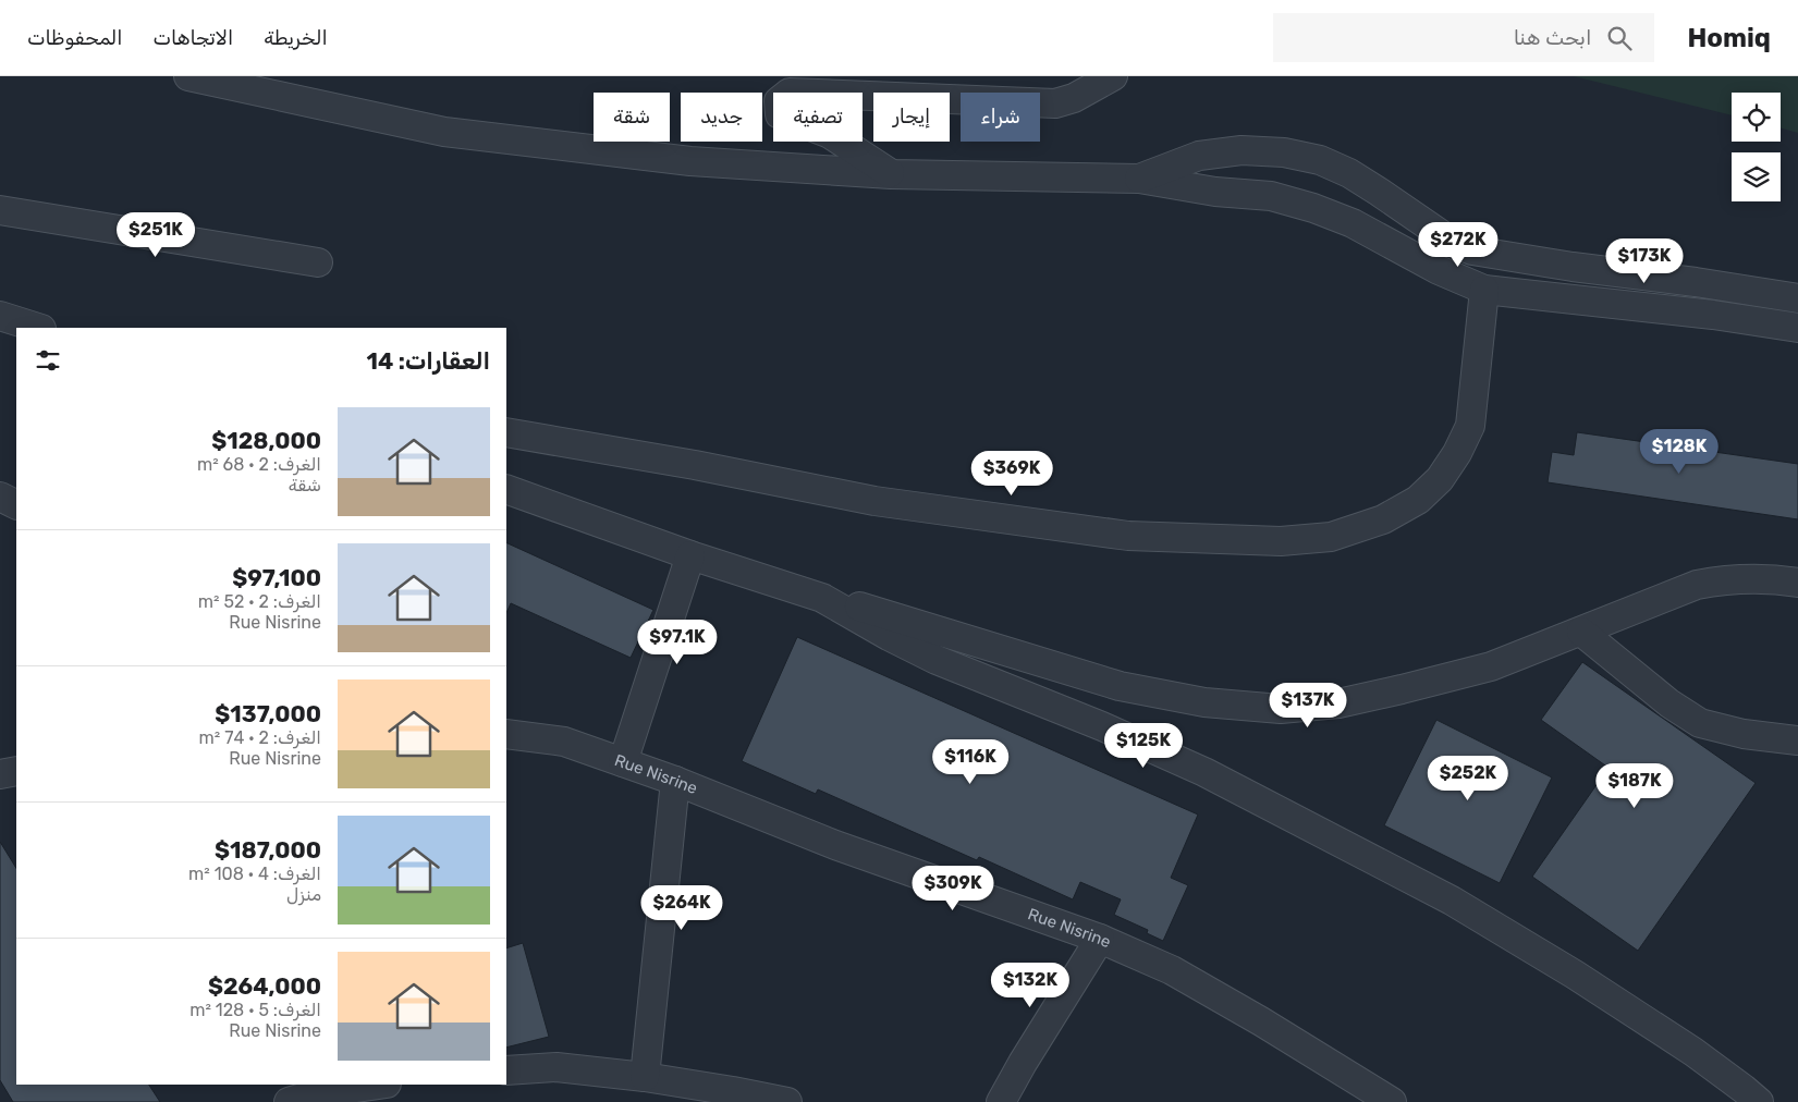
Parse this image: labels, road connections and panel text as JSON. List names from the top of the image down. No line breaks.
{"streets":{"street":["Rue Nisrine"]},"page":{"header":"Homiq","search":"ابحث هنا","nav":["الخريطة","الاتجاهات","المحفوظات"],"chip":["شراء","إيجار","تصفية","جديد","شقة"],"price":["$251K","$272K","$173K","$128K","$369K","$97.1K","$137K","$125K","$116K","$252K","$187K","$309K","$264K","$132K"],"heading":"العقارات: 14","list":[{"name":"$128,000","note":"الغرف: 2 · 68 m² · شقة"},{"name":"$97,100","note":"الغرف: 2 · 52 m² · Rue Nisrine"},{"name":"$137,000","note":"الغرف: 2 · 74 m² · Rue Nisrine"},{"name":"$187,000","note":"الغرف: 4 · 108 m² · منزل"},{"name":"$264,000","note":"الغرف: 5 · 128 m² · Rue Nisrine"}]}}
